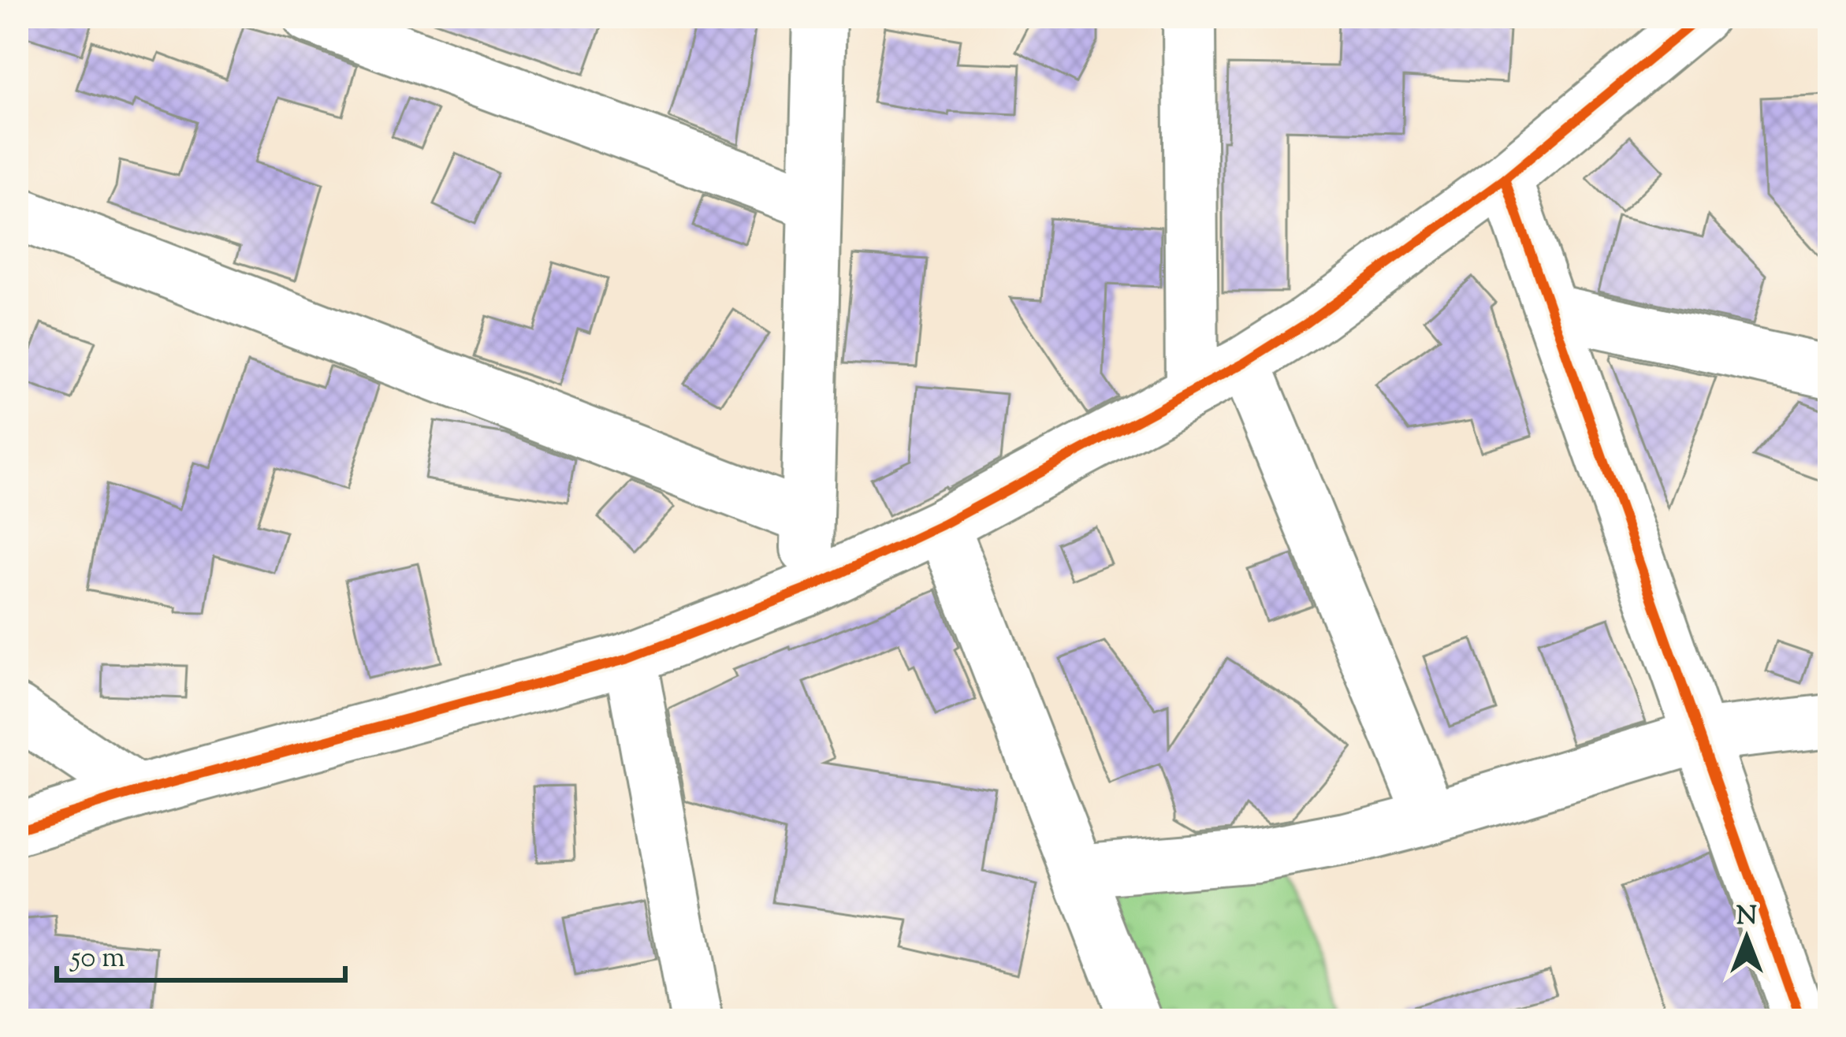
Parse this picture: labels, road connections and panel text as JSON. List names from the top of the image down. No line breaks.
{"scale_bar":"50 m","north":"top"}
